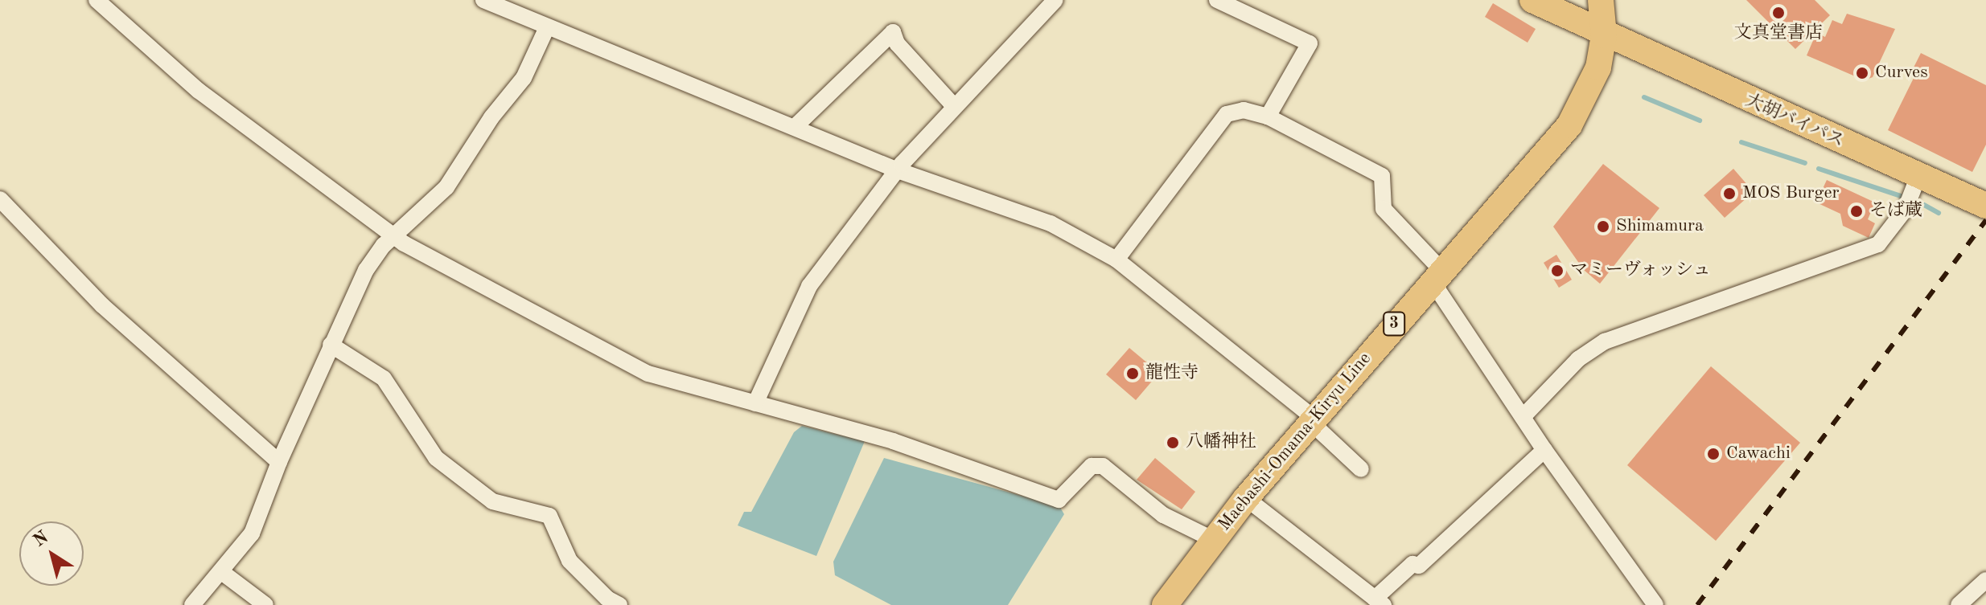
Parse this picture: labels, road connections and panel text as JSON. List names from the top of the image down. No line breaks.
{"streets":{"main road":["大胡バイパス","3","Maebashi-Omama-Kiryu Line"]},"crossings":[["大胡バイパス","Maebashi-Omama-Kiryu Line"]],"places":["文真堂書店","Curves","MOS Burger","そば蔵","Shimamura","マミーヴォッシュ","龍性寺","八幡神社","Cawachi"],"north":"top left"}
